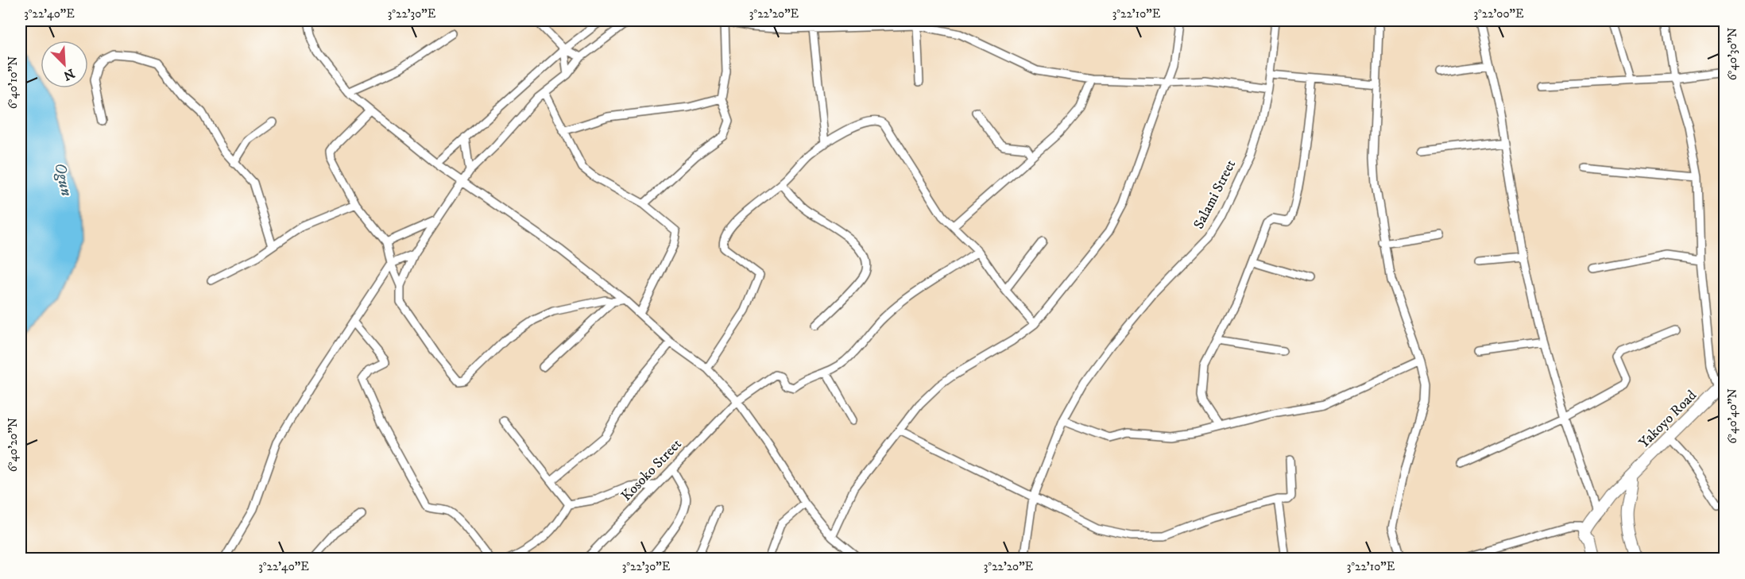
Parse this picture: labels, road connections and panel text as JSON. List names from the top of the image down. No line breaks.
{"streets":{"main road":["Yakoyo Road"],"street":["Salami Street","Kosoko Street"]},"water":["Ogun"],"north":"bottom right","coordinates":["3°22'40\"E","3°22'30\"E","3°22'20\"E","3°22'10\"E","3°22'00\"E","6°40'30\"N","6°40'10\"N","6°40'40\"N","6°40'20\"N"]}
